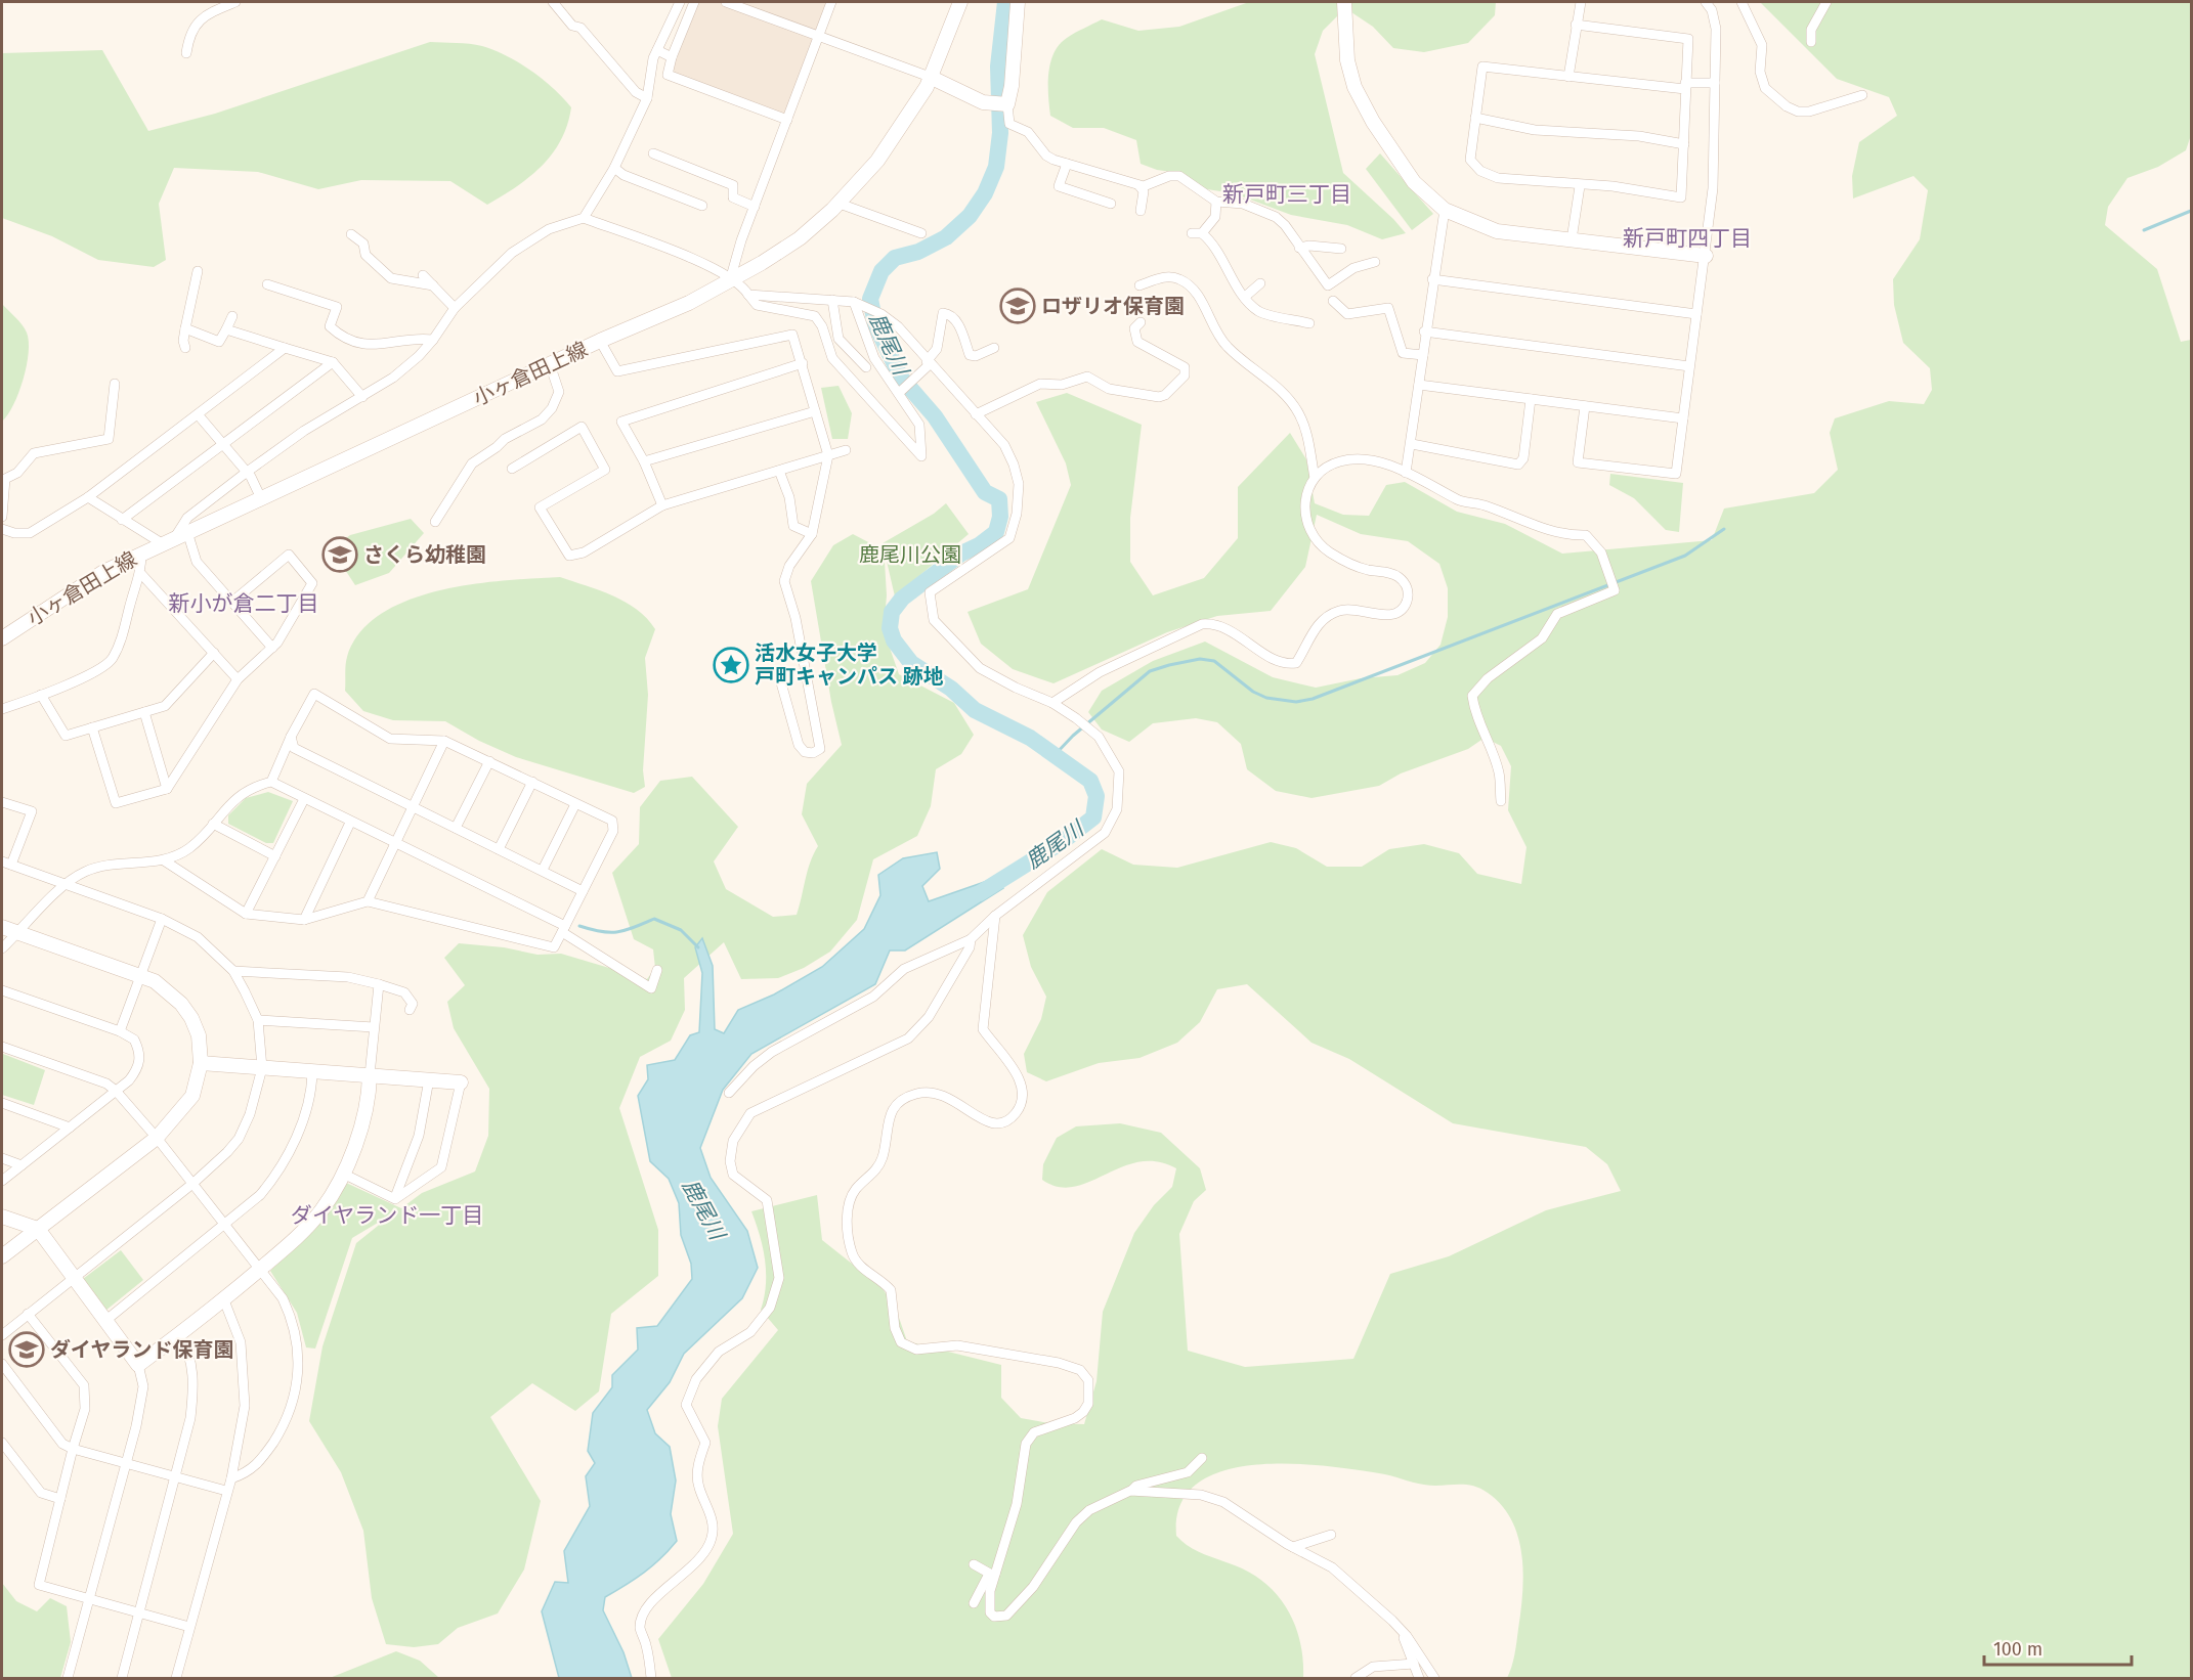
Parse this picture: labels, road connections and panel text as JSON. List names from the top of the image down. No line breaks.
{"streets":{"street":["小ヶ倉田上線"]},"districts":["新戸町三丁目","新戸町四丁目","新小が倉二丁目","ダイヤランド一丁目"],"water":["鹿尾川"],"parks":["鹿尾川公園"],"places":{"school or university":["ロザリオ保育園","さくら幼稚園","ダイヤランド保育園"],"place":["活水女子大学 戸町キャンパス 跡地"]},"scale_bar":"100 m"}
